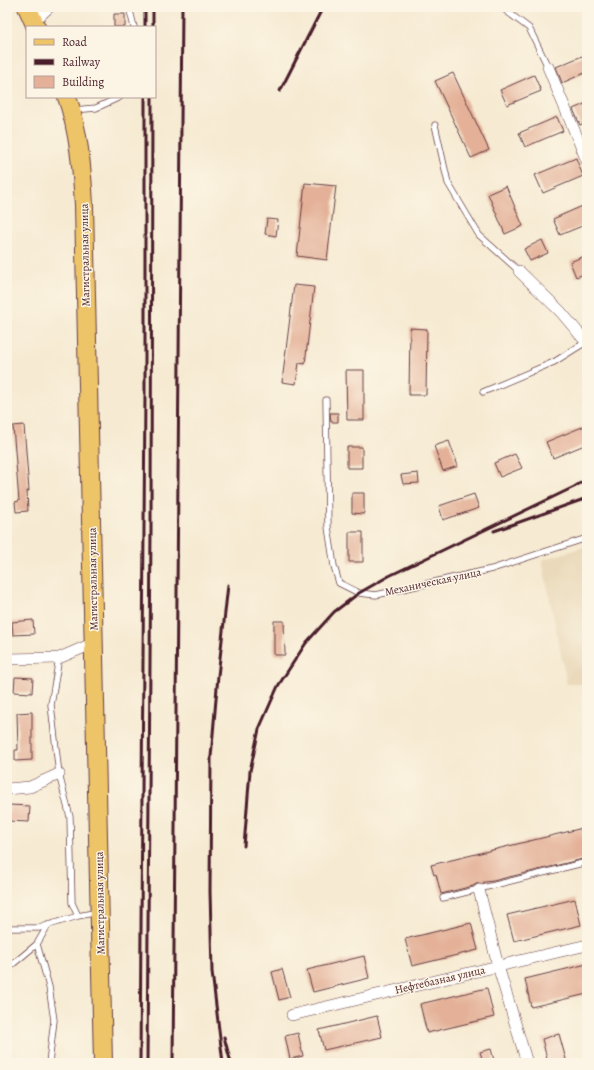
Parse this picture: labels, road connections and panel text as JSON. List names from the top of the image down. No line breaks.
{"streets":{"main road":["Магистральная улица"],"street":["Нефтебазная улица"],"lane":["Механическая улица"]},"legend":["Road","Railway","Building"]}
